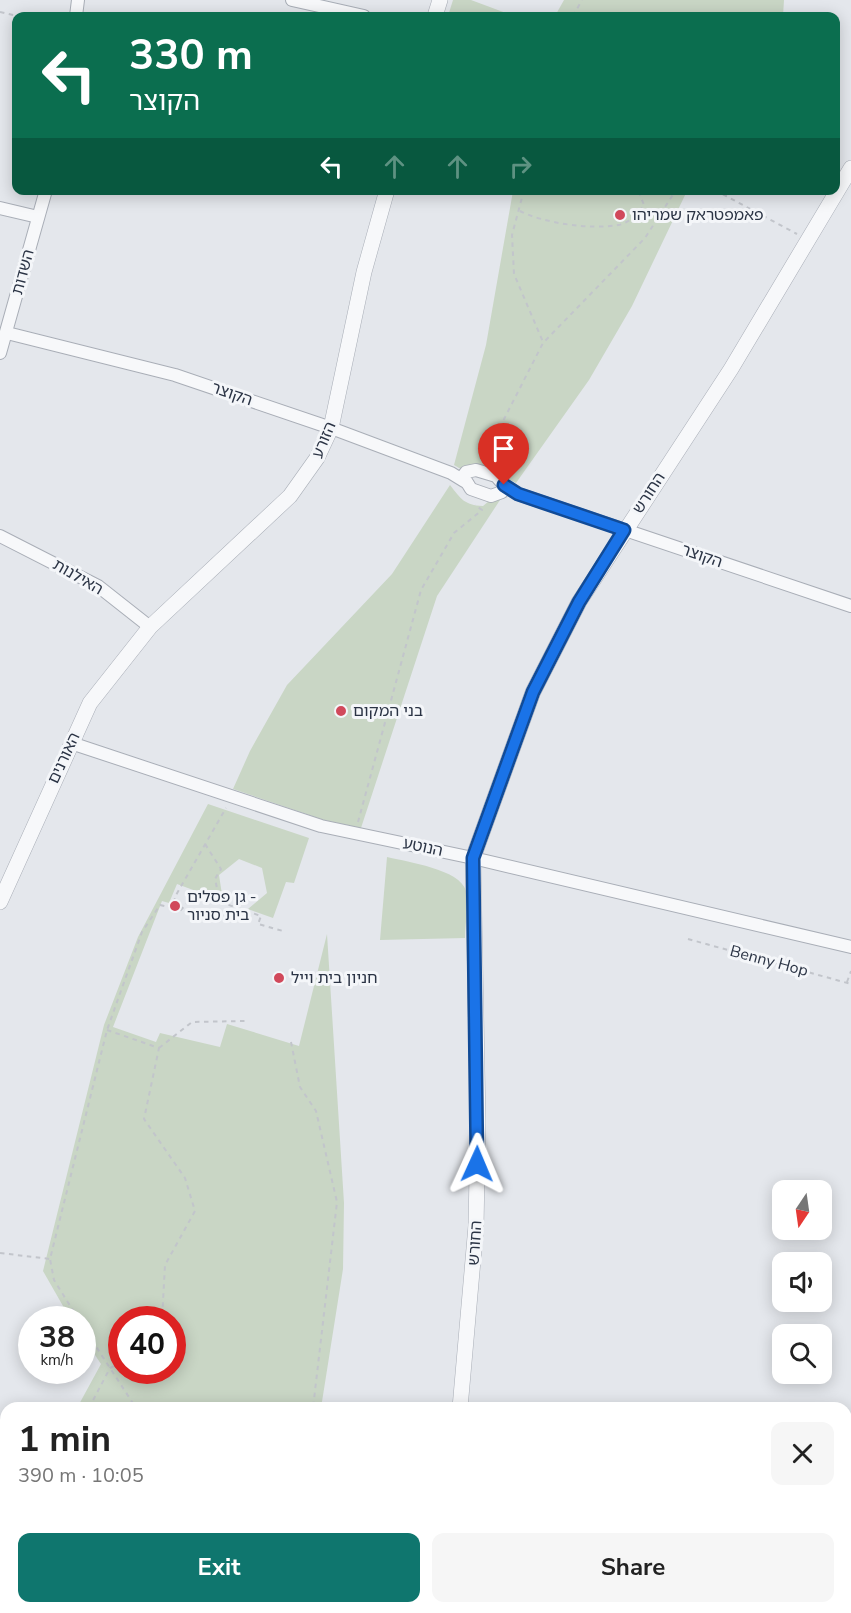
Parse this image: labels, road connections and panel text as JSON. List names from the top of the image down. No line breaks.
{"streets":{"street":["השדות","הקוצר","הזורע","החורש","האילנות","האורנים","הנוטע"],"path":["Benny Hop"]},"crossings":[["השדות","הקוצר"],["הקוצר","הזורע"],["הקוצר","החורש"],["הזורע","האילנות"],["הזורע","האורנים"],["החורש","הנוטע"],["האילנות","האורנים"],["האורנים","הנוטע"]],"places":["פאמפטראק שמריהו","בני המקום","גן פסלים - בית סניור","חניון בית וייל"],"north":"bottom","page":{"turn":["330 m","הקוצר"],"speed":"38 km/h","limit":"40","heading":["1 min","390 m · 10:05"],"buttons":["Exit","Share"]}}
